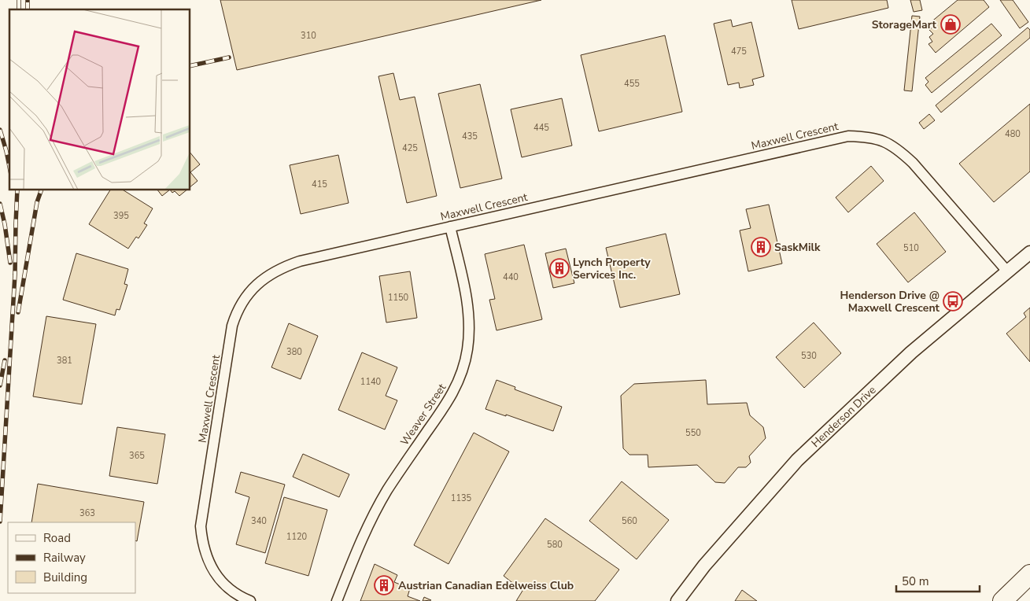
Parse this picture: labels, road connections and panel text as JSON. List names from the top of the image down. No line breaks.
{"streets":{"street":["Maxwell Crescent","Weaver Street","Henderson Drive"]},"crossings":[["Maxwell Crescent","Weaver Street"],["Maxwell Crescent","Henderson Drive"]],"places":{"shop":["StorageMart"],"building":["SaskMilk","Lynch Property Services Inc.","Austrian Canadian Edelweiss Club"],"bus stop":["Henderson Drive @ Maxwell Crescent"]},"house_numbers":["310","475","455","445","480","435","425","415","395","510","440","1150","380","530","381","1140","550","365","1135","363","340","560","1120","580"],"legend":["Road","Railway","Building"],"scale_bar":"50 m"}
